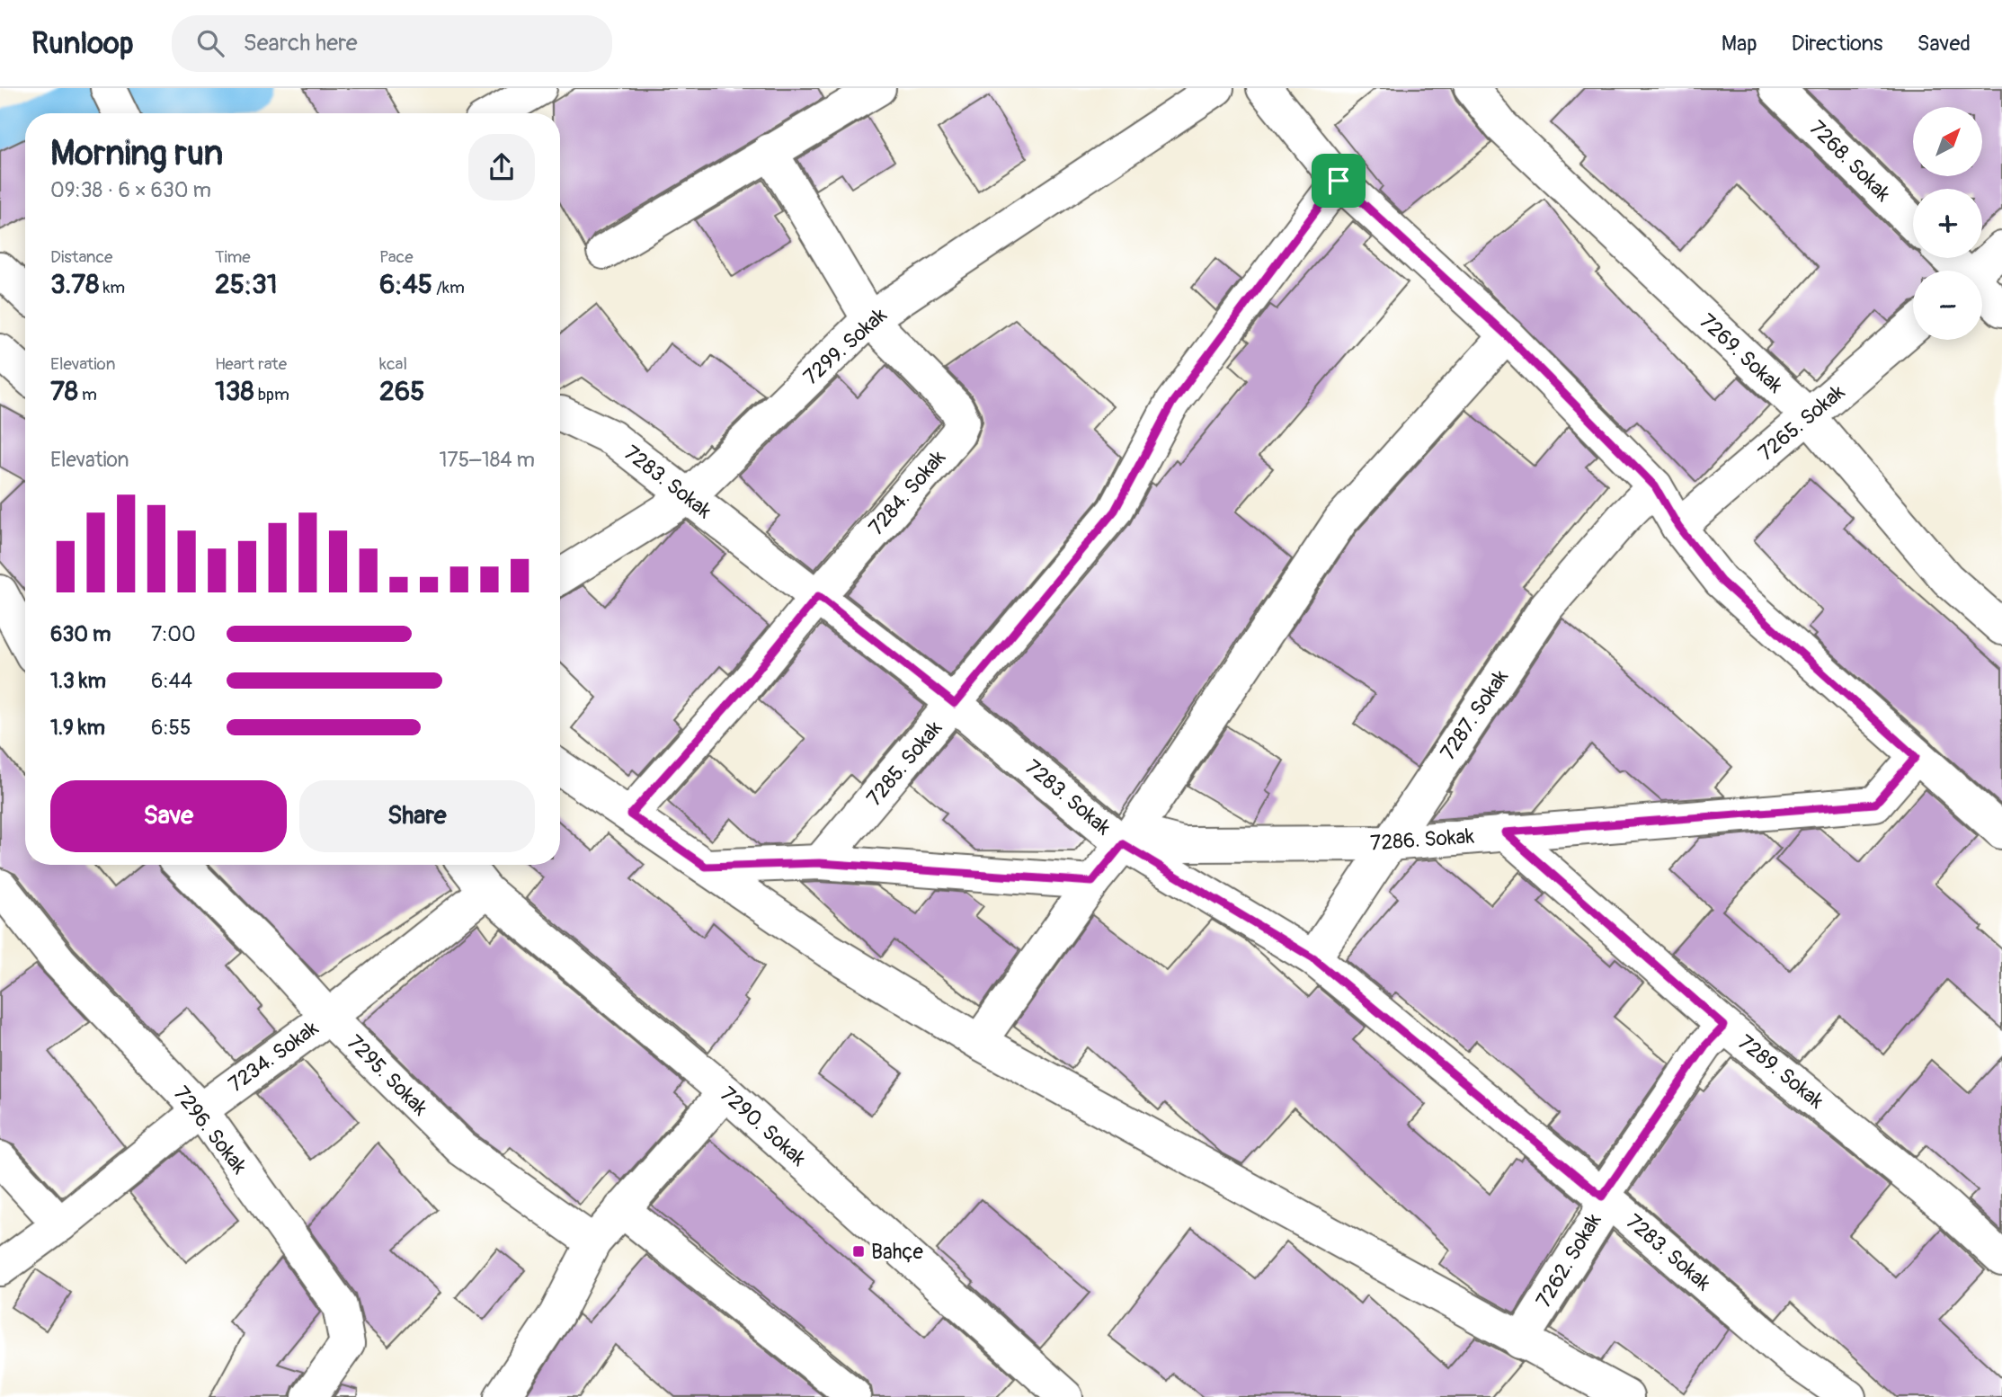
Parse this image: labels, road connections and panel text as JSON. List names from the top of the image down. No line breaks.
{"streets":{"street":["7268. Sokak","7299. Sokak","7269. Sokak","7265. Sokak","7283. Sokak","7284. Sokak","7287. Sokak","7285. Sokak","7286. Sokak","7234. Sokak","7289. Sokak","7295. Sokak","7290. Sokak","7296. Sokak","7262. Sokak"]},"crossings":[["7299. Sokak","7283. Sokak"],["7299. Sokak","7284. Sokak"],["7269. Sokak","7265. Sokak"],["7283. Sokak","7284. Sokak"],["7283. Sokak","7287. Sokak"],["7283. Sokak","7285. Sokak"],["7283. Sokak","7286. Sokak"],["7283. Sokak","7262. Sokak"],["7287. Sokak","7286. Sokak"],["7286. Sokak","7289. Sokak"],["7234. Sokak","7295. Sokak"],["7234. Sokak","7290. Sokak"],["7234. Sokak","7296. Sokak"],["7289. Sokak","7262. Sokak"]],"places":{"transit":["Bahçe"]},"north":"top right","page":{"header":"Runloop","search":"Search here","nav":["Map","Directions","Saved"],"map_buttons":["+","−"],"heading":["Morning run","09:38 · 6 × 630 m"],"stats":[["Distance","3.78 km"],["Time","25:31"],["Pace","6:45 /km"],["Elevation","78 m"],["Heart rate","138 bpm"],["kcal","265"]],"chart":["Elevation","175–184 m"],"list":[{"name":"630 m","note":"7:00"},{"name":"1.3 km","note":"6:44"},{"name":"1.9 km","note":"6:55"}],"buttons":["Save","Share"]}}
